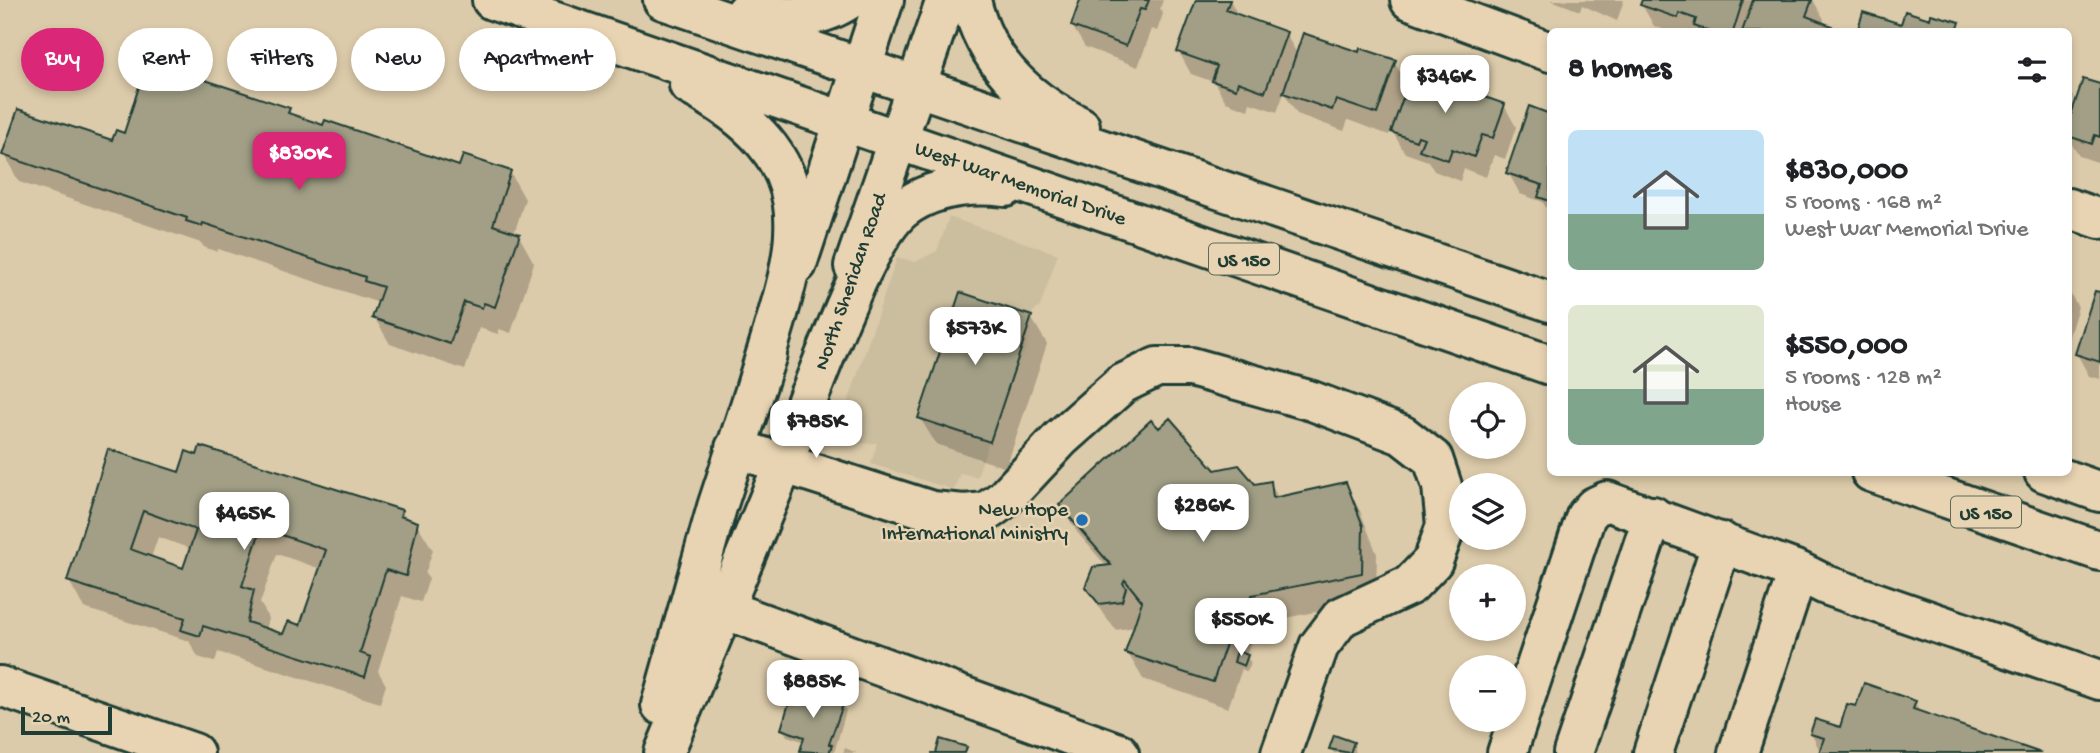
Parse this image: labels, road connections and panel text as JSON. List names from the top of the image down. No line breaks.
{"streets":{"main road":["West War Memorial Drive","US 150","North Sheridan Road"]},"crossings":[["West War Memorial Drive","North Sheridan Road"],["US 150","North Sheridan Road"]],"places":["New Hope International Ministry"],"scale_bar":"20 m","page":{"chip":["Buy","Rent","Filters","New","Apartment"],"heading":"8 homes","price":["$346K","$830K","$573K","$785K","$286K","$465K","$550K","$885K"],"list":[{"name":"$830,000","note":"5 rooms · 168 m² · West War Memorial Drive"},{"name":"$550,000","note":"5 rooms · 128 m² · House"}],"map_buttons":["+","−"],"scale":"20 m"}}
